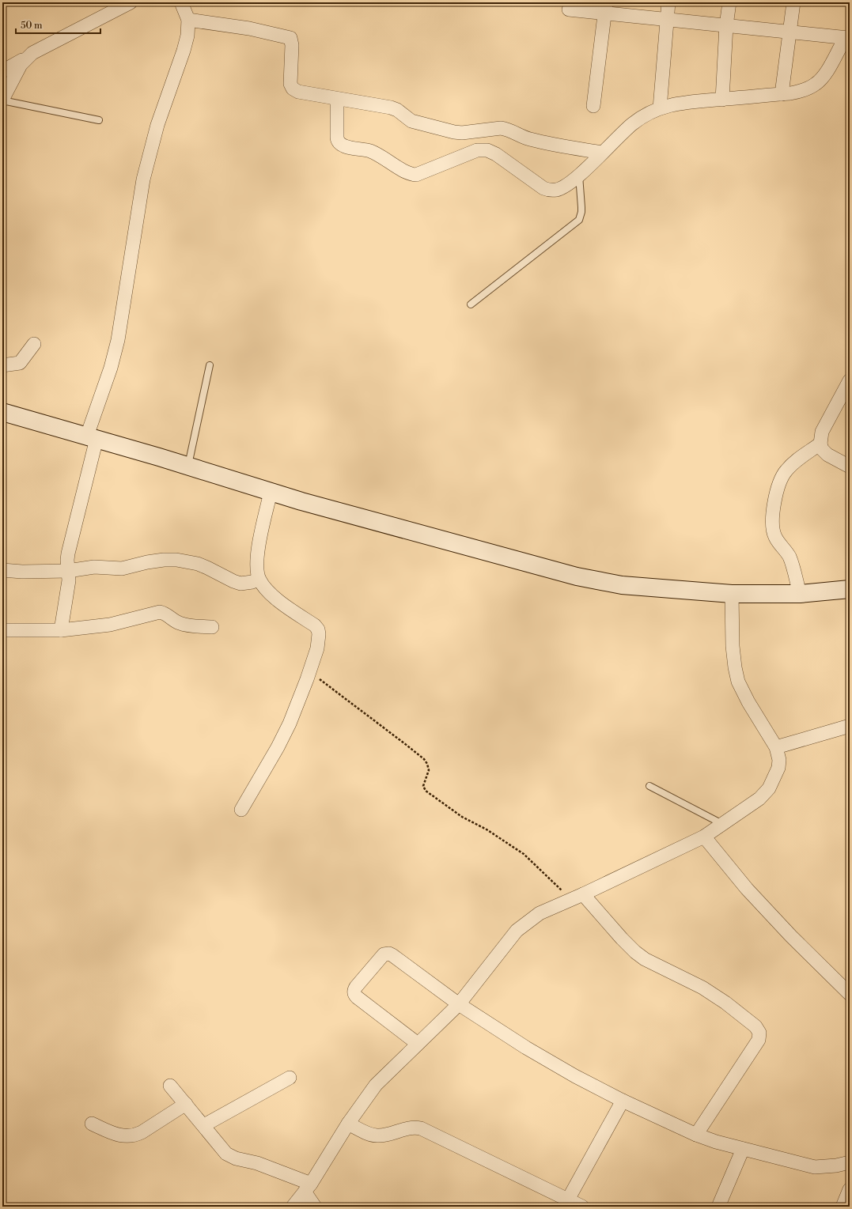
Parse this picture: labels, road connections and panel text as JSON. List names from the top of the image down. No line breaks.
{"scale_bar":"50 m"}
